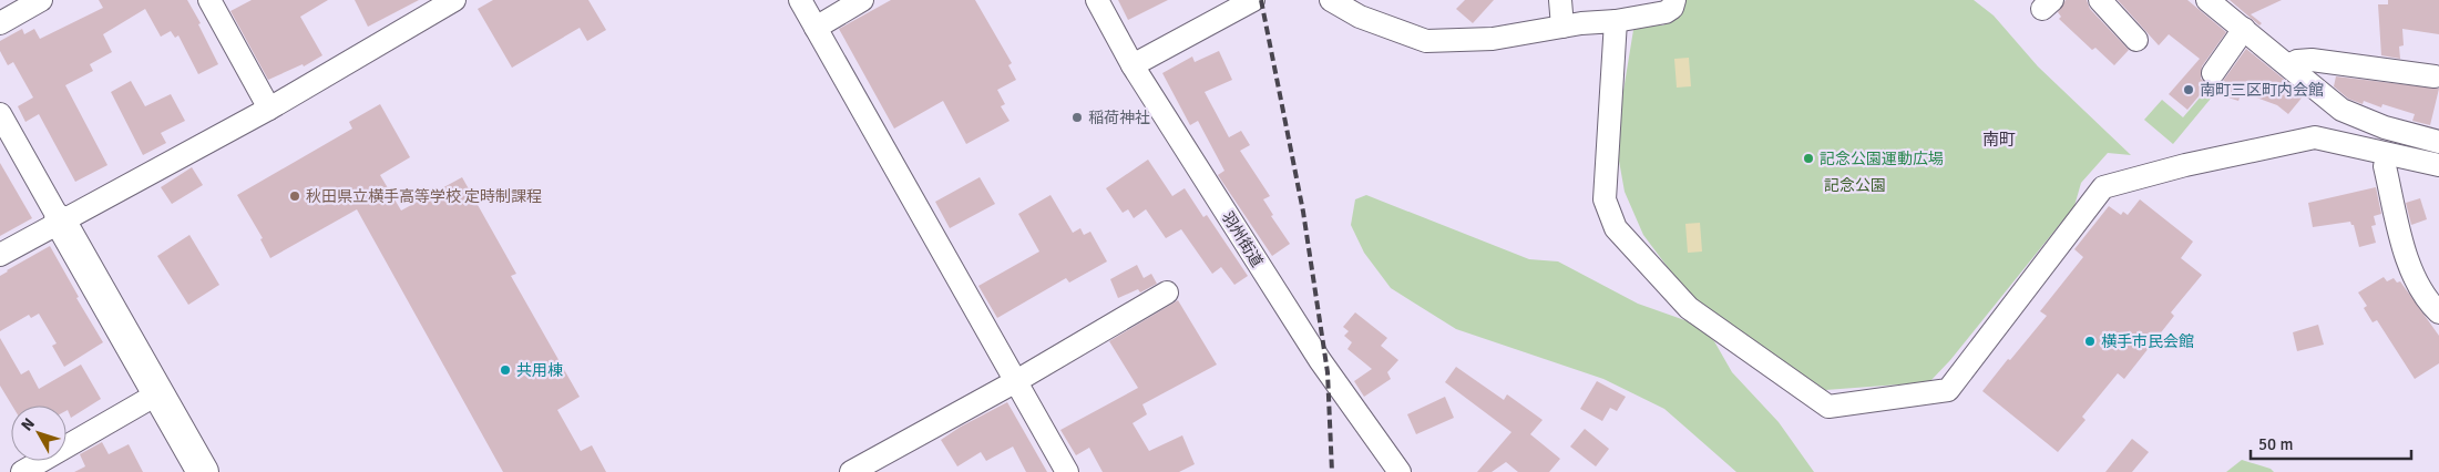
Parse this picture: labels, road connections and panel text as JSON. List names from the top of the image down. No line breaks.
{"streets":{"street":["羽州街道"]},"districts":["南町"],"parks":["記念公園"],"places":["南町三区町内会館","稲荷神社","記念公園運動広場","秋田県立横手高等学校 定時制課程","横手市民会館","共用棟"],"scale_bar":"50 m","north":"top left"}
